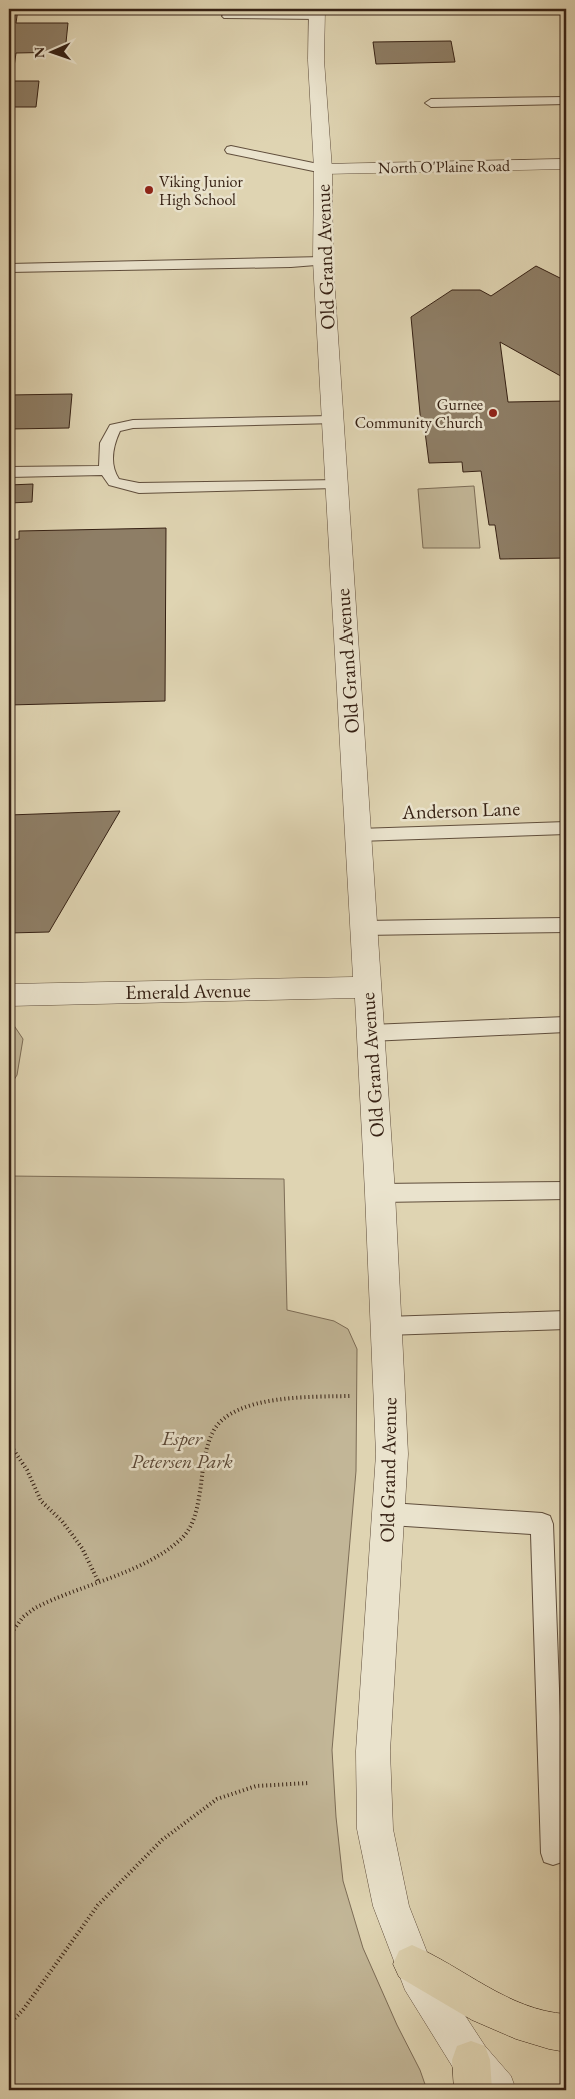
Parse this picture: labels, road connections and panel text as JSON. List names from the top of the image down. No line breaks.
{"streets":{"street":["North O'Plaine Road","Old Grand Avenue","Emerald Avenue"],"lane":["Anderson Lane"]},"crossings":[["North O'Plaine Road","Old Grand Avenue"],["Old Grand Avenue","Anderson Lane"],["Old Grand Avenue","Emerald Avenue"]],"parks":["Esper Petersen Park"],"places":["Viking Junior High School","Gurnee Community Church"],"north":"left"}
